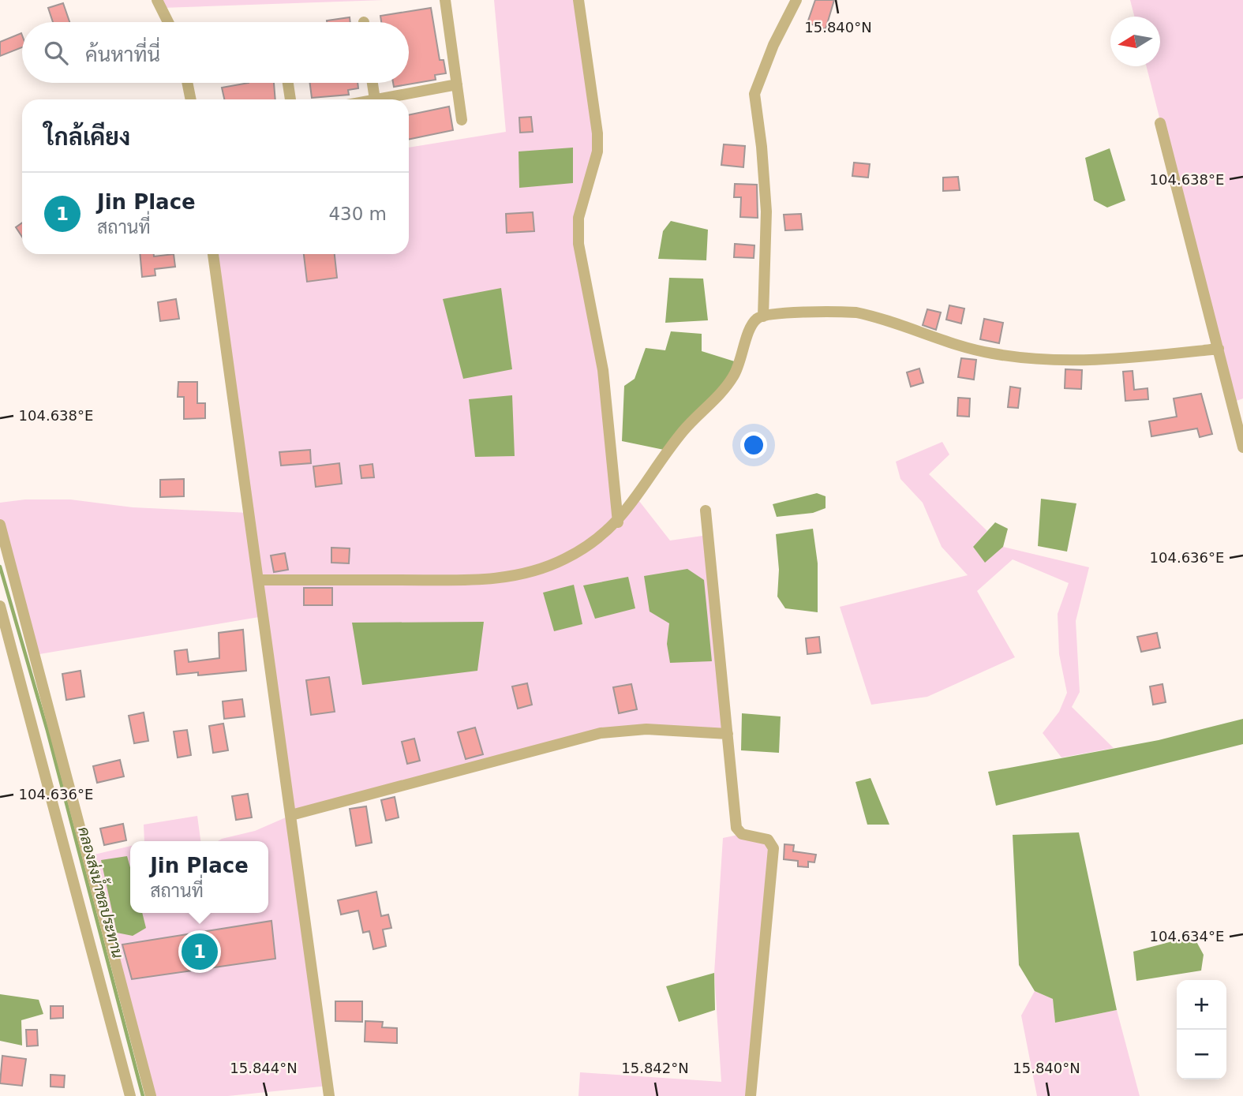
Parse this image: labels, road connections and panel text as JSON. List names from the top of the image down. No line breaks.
{"water":["คลองส่งน้ำชลประทาน"],"north":"left","page":{"search":"ค้นหาที่นี่","heading":"ใกล้เคียง","list":[{"mark":"1","name":"Jin Place","note":"สถานที่","value":"430 m"}],"popup":["Jin Place","สถานที่"],"pins":"1","map_buttons":["+","−"]},"coordinates":["15.840°N","104.638°E","104.636°E","104.634°E","15.844°N","15.842°N"]}
